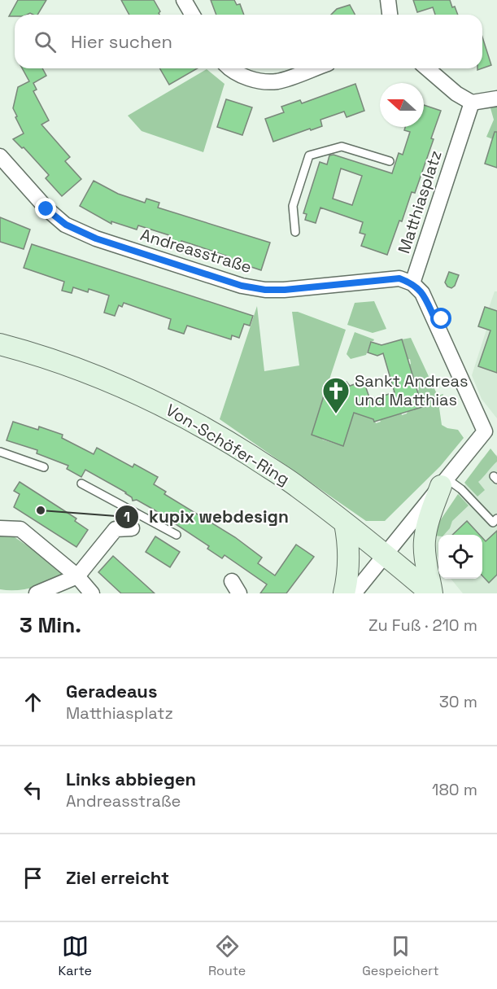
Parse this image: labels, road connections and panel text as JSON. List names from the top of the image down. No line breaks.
{"streets":{"main road":["Von-Schöfer-Ring"],"street":["Matthiasplatz","Andreasstraße"]},"crossings":[["Matthiasplatz","Andreasstraße"]],"places":{"church":["Sankt Andreas und Matthias"],"other":["kupix webdesign"]},"north":"left","page":{"search":"Hier suchen","heading":["3 Min.","Zu Fuß · 210 m"],"list":[["Geradeaus","Matthiasplatz","30 m"],["Links abbiegen","Andreasstraße","180 m"],"Ziel erreicht"],"nav":["Karte","Route","Gespeichert"]}}
